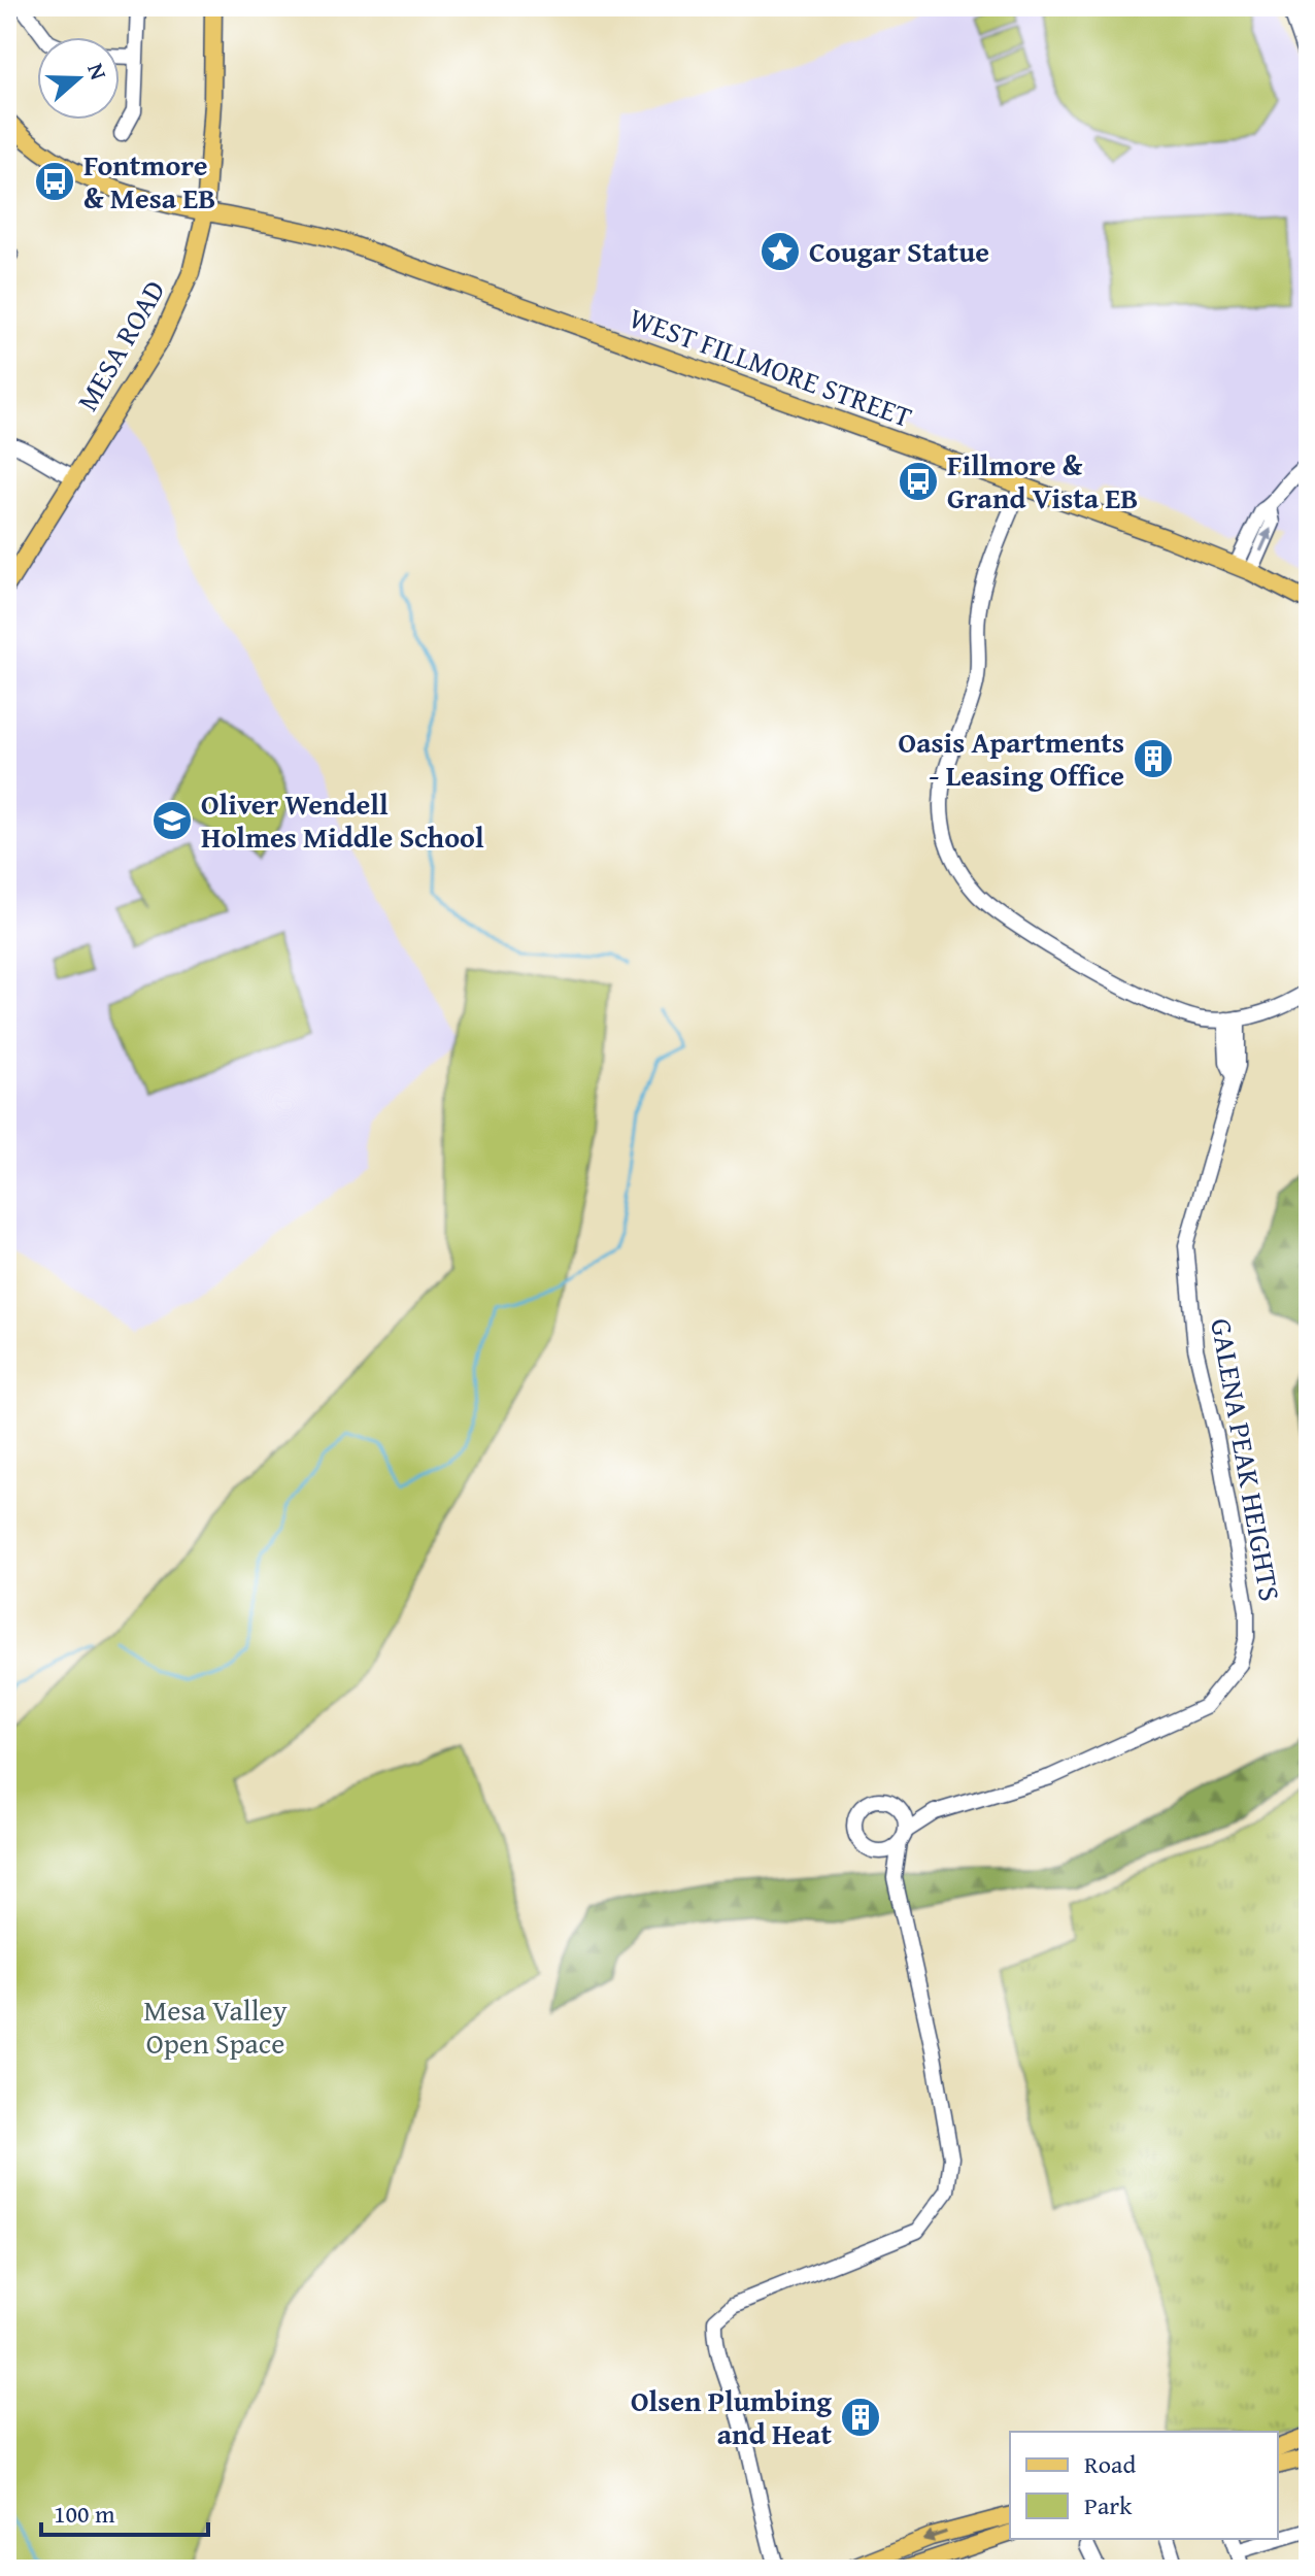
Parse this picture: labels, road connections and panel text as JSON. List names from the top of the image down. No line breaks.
{"streets":{"main road":["MESA ROAD","WEST FILLMORE STREET"],"street":["GALENA PEAK HEIGHTS"]},"crossings":[["MESA ROAD","WEST FILLMORE STREET"]],"parks":["Mesa Valley Open Space"],"places":{"bus stop":["Fontmore & Mesa EB","Fillmore & Grand Vista EB"],"place":["Cougar Statue"],"building":["Oasis Apartments - Leasing Office","Olsen Plumbing and Heat"],"school or university":["Oliver Wendell Holmes Middle School"]},"legend":["Road","Park"],"scale_bar":"100 m","north":"right"}
